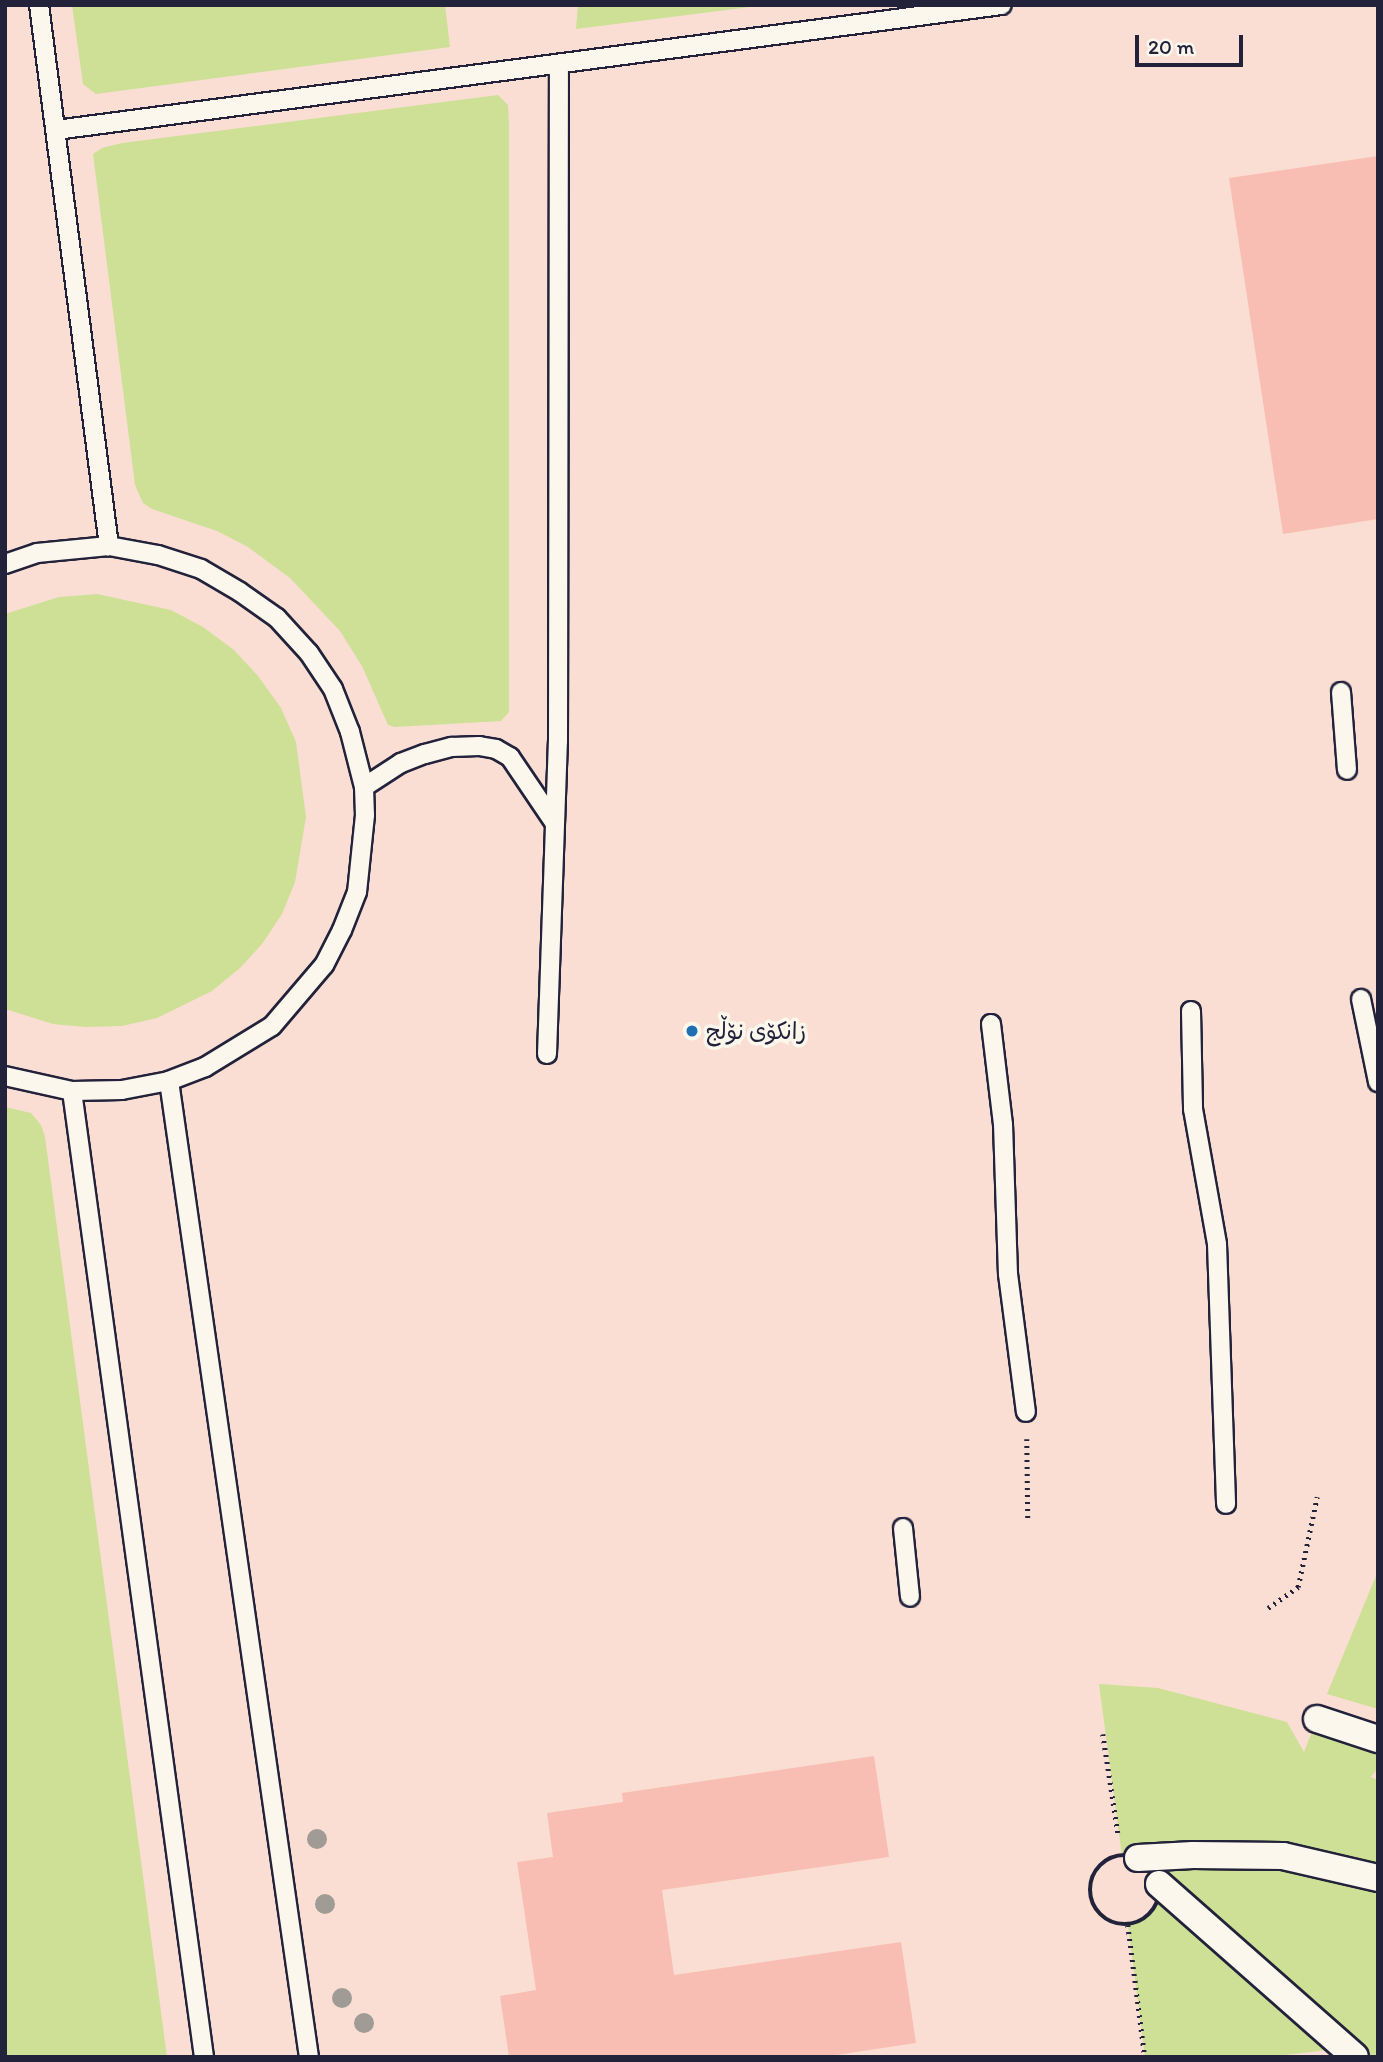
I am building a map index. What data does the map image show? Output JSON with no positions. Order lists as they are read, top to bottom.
{
  "places": ["زانکۆی نۆڵج"],
  "scale_bar": "20 m"
}
